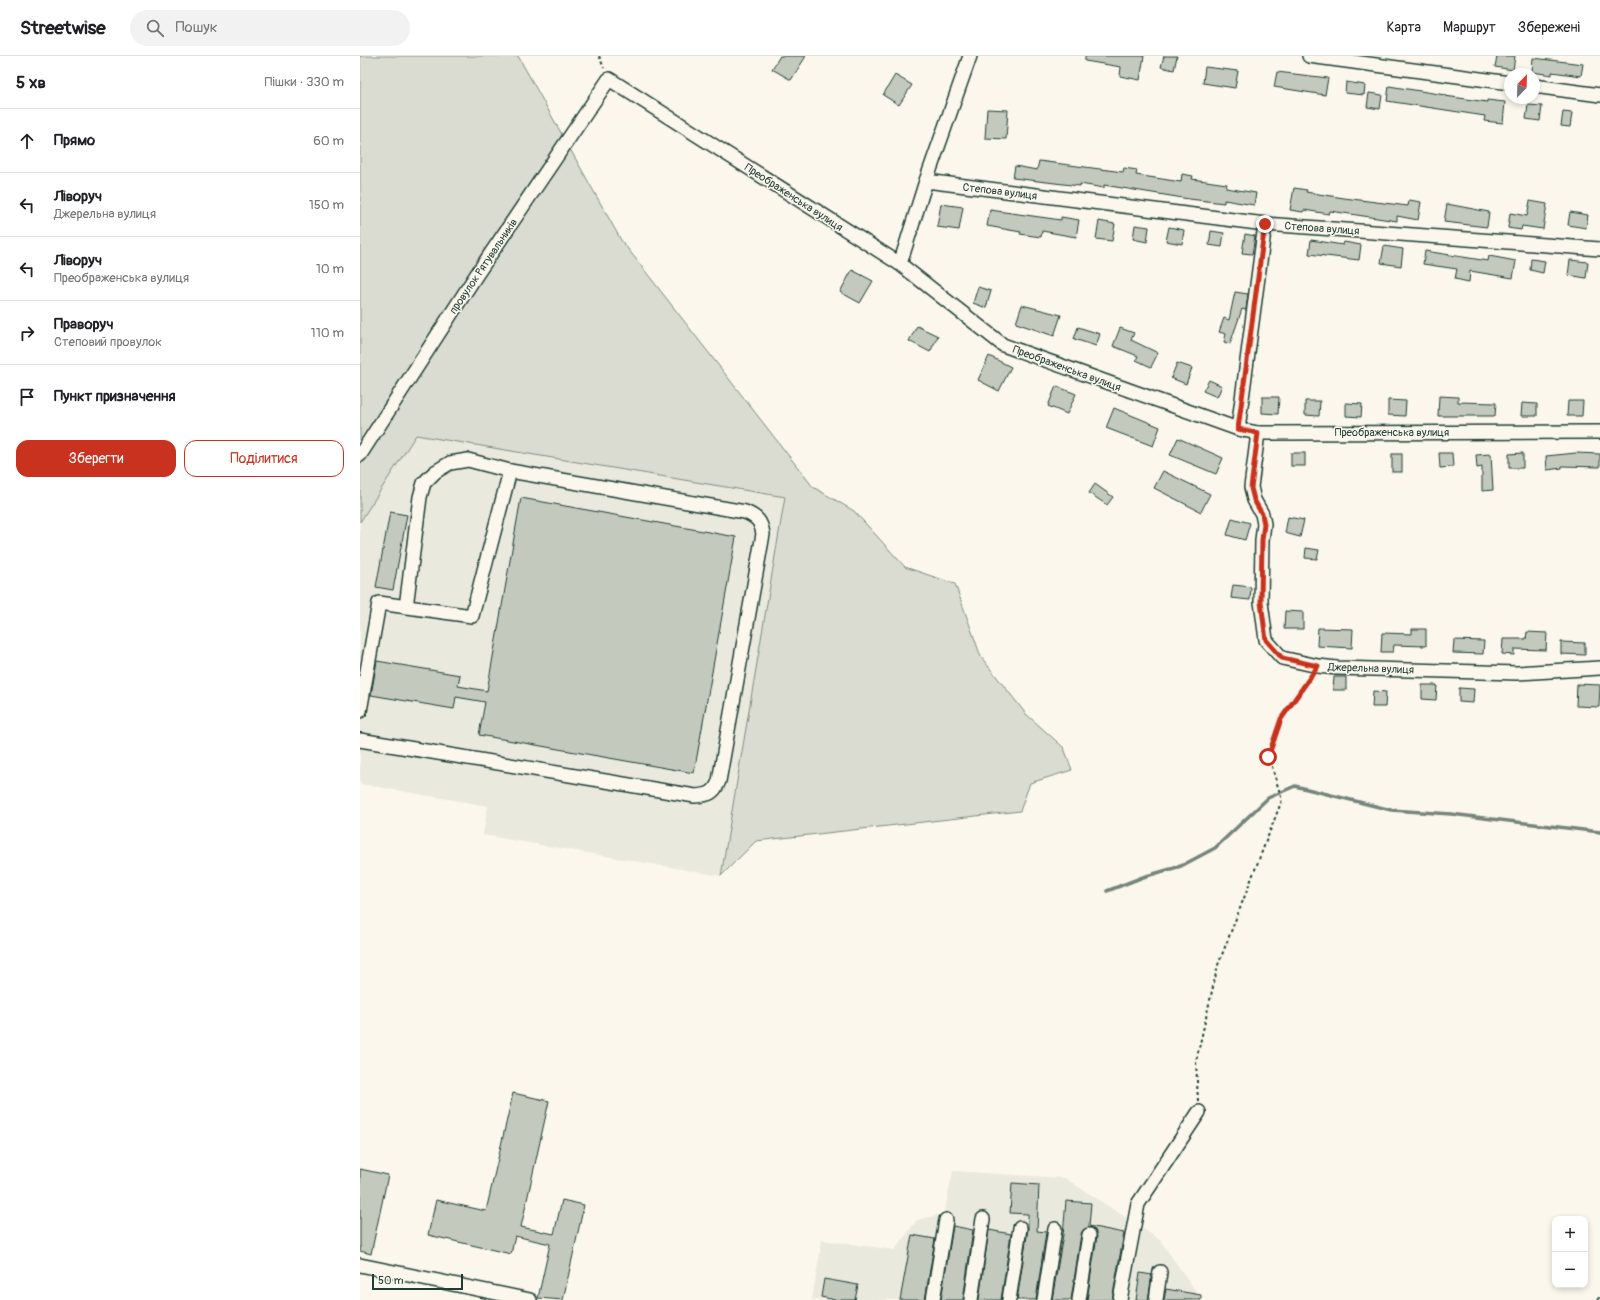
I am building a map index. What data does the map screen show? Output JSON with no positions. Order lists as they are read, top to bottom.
{
  "streets": {
    "street": [
      "Степова вулиця",
      "Преображенська вулиця",
      "провулок Рятувальників",
      "Джерельна вулиця"
    ]
  },
  "crossings": [
    ["Преображенська вулиця", "провулок Рятувальників"],
    ["Преображенська вулиця", "Джерельна вулиця"]
  ],
  "scale_bar": "50 m",
  "north": "top right",
  "page": {
    "header": "Streetwise",
    "search": "Пошук",
    "nav": ["Карта", "Маршрут", "Збережені"],
    "heading": ["5 хв", "Пішки · 330 m"],
    "list": [
      ["Прямо", "60 m"],
      ["Ліворуч", "Джерельна вулиця", "150 m"],
      ["Ліворуч", "Преображенська вулиця", "10 m"],
      ["Праворуч", "Степовий провулок", "110 m"],
      "Пункт призначення"
    ],
    "buttons": ["Зберегти", "Поділитися"],
    "map_buttons": ["+", "−"],
    "scale": "50 m"
  }
}
